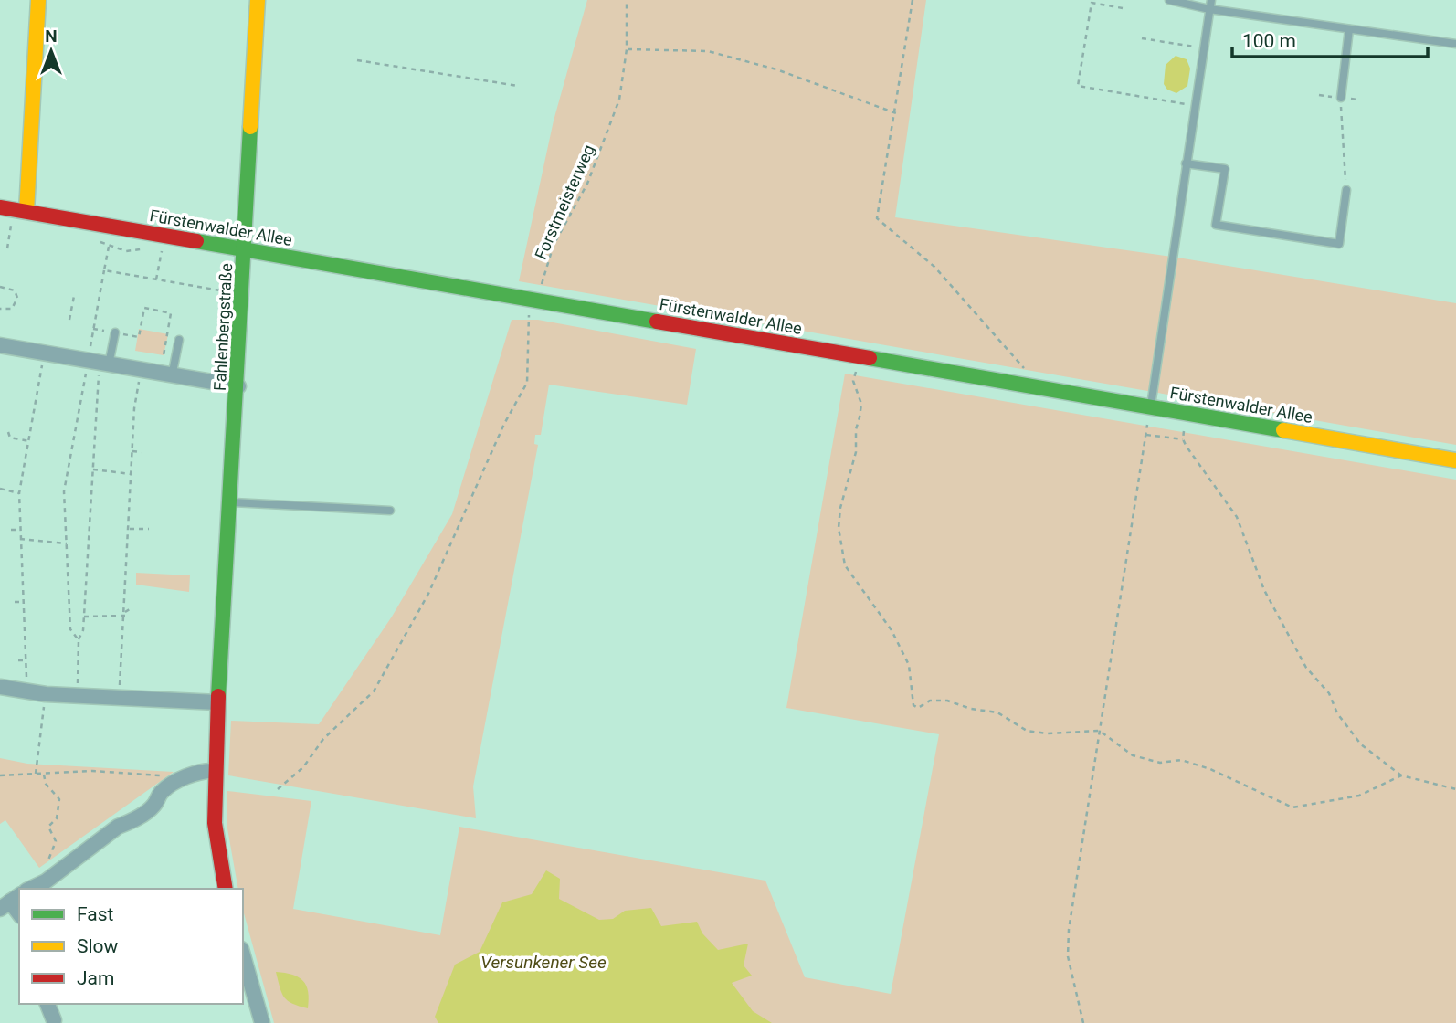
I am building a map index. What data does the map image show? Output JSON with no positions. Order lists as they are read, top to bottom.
{
  "streets": {
    "main road": ["Fürstenwalder Allee", "Fahlenbergstraße"],
    "path": ["Forstmeisterweg"]
  },
  "crossings": [
    ["Forstmeisterweg", "Fürstenwalder Allee"],
    ["Fürstenwalder Allee", "Fahlenbergstraße"]
  ],
  "water": ["Versunkener See"],
  "legend": ["Fast", "Slow", "Jam"],
  "scale_bar": "100 m",
  "north": "top"
}
